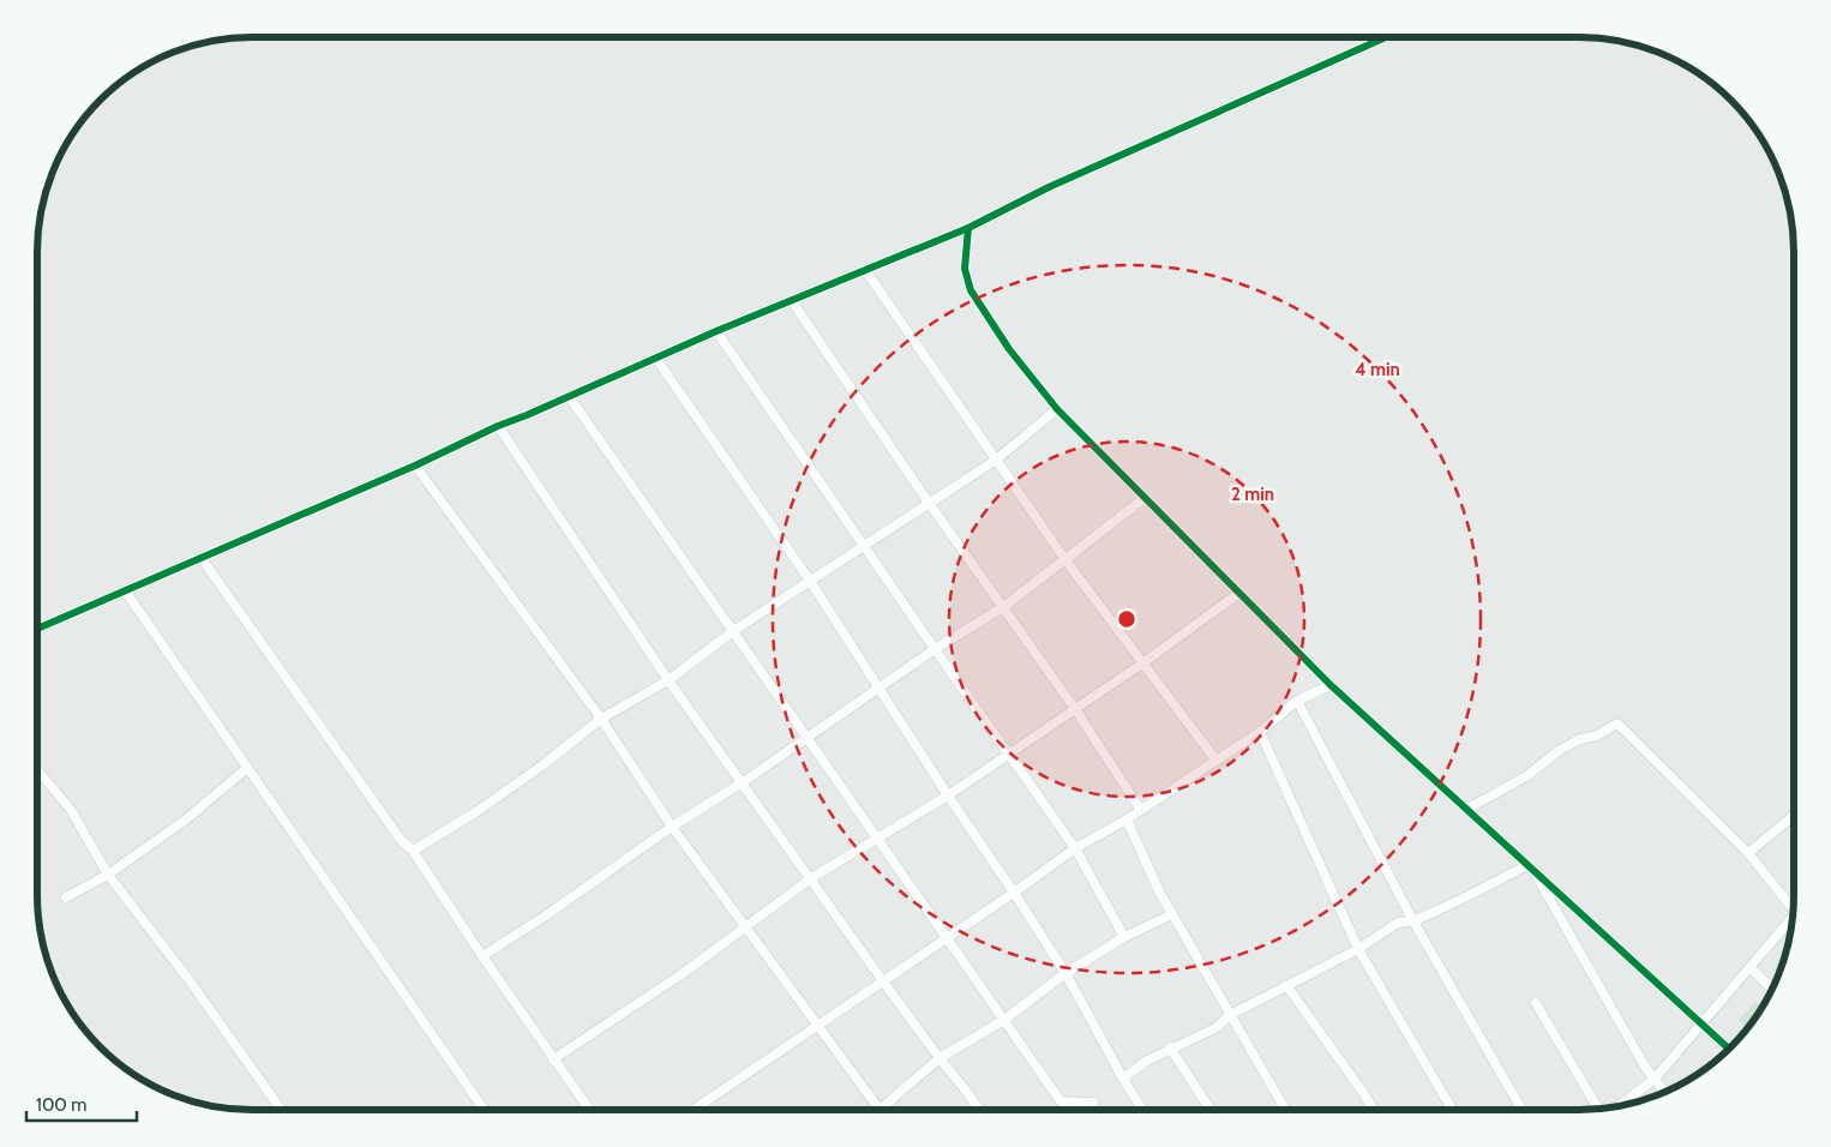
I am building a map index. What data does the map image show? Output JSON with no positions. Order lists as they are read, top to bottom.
{
  "scale_bar": "100 m",
  "rings": ["4 min", "2 min"]
}
